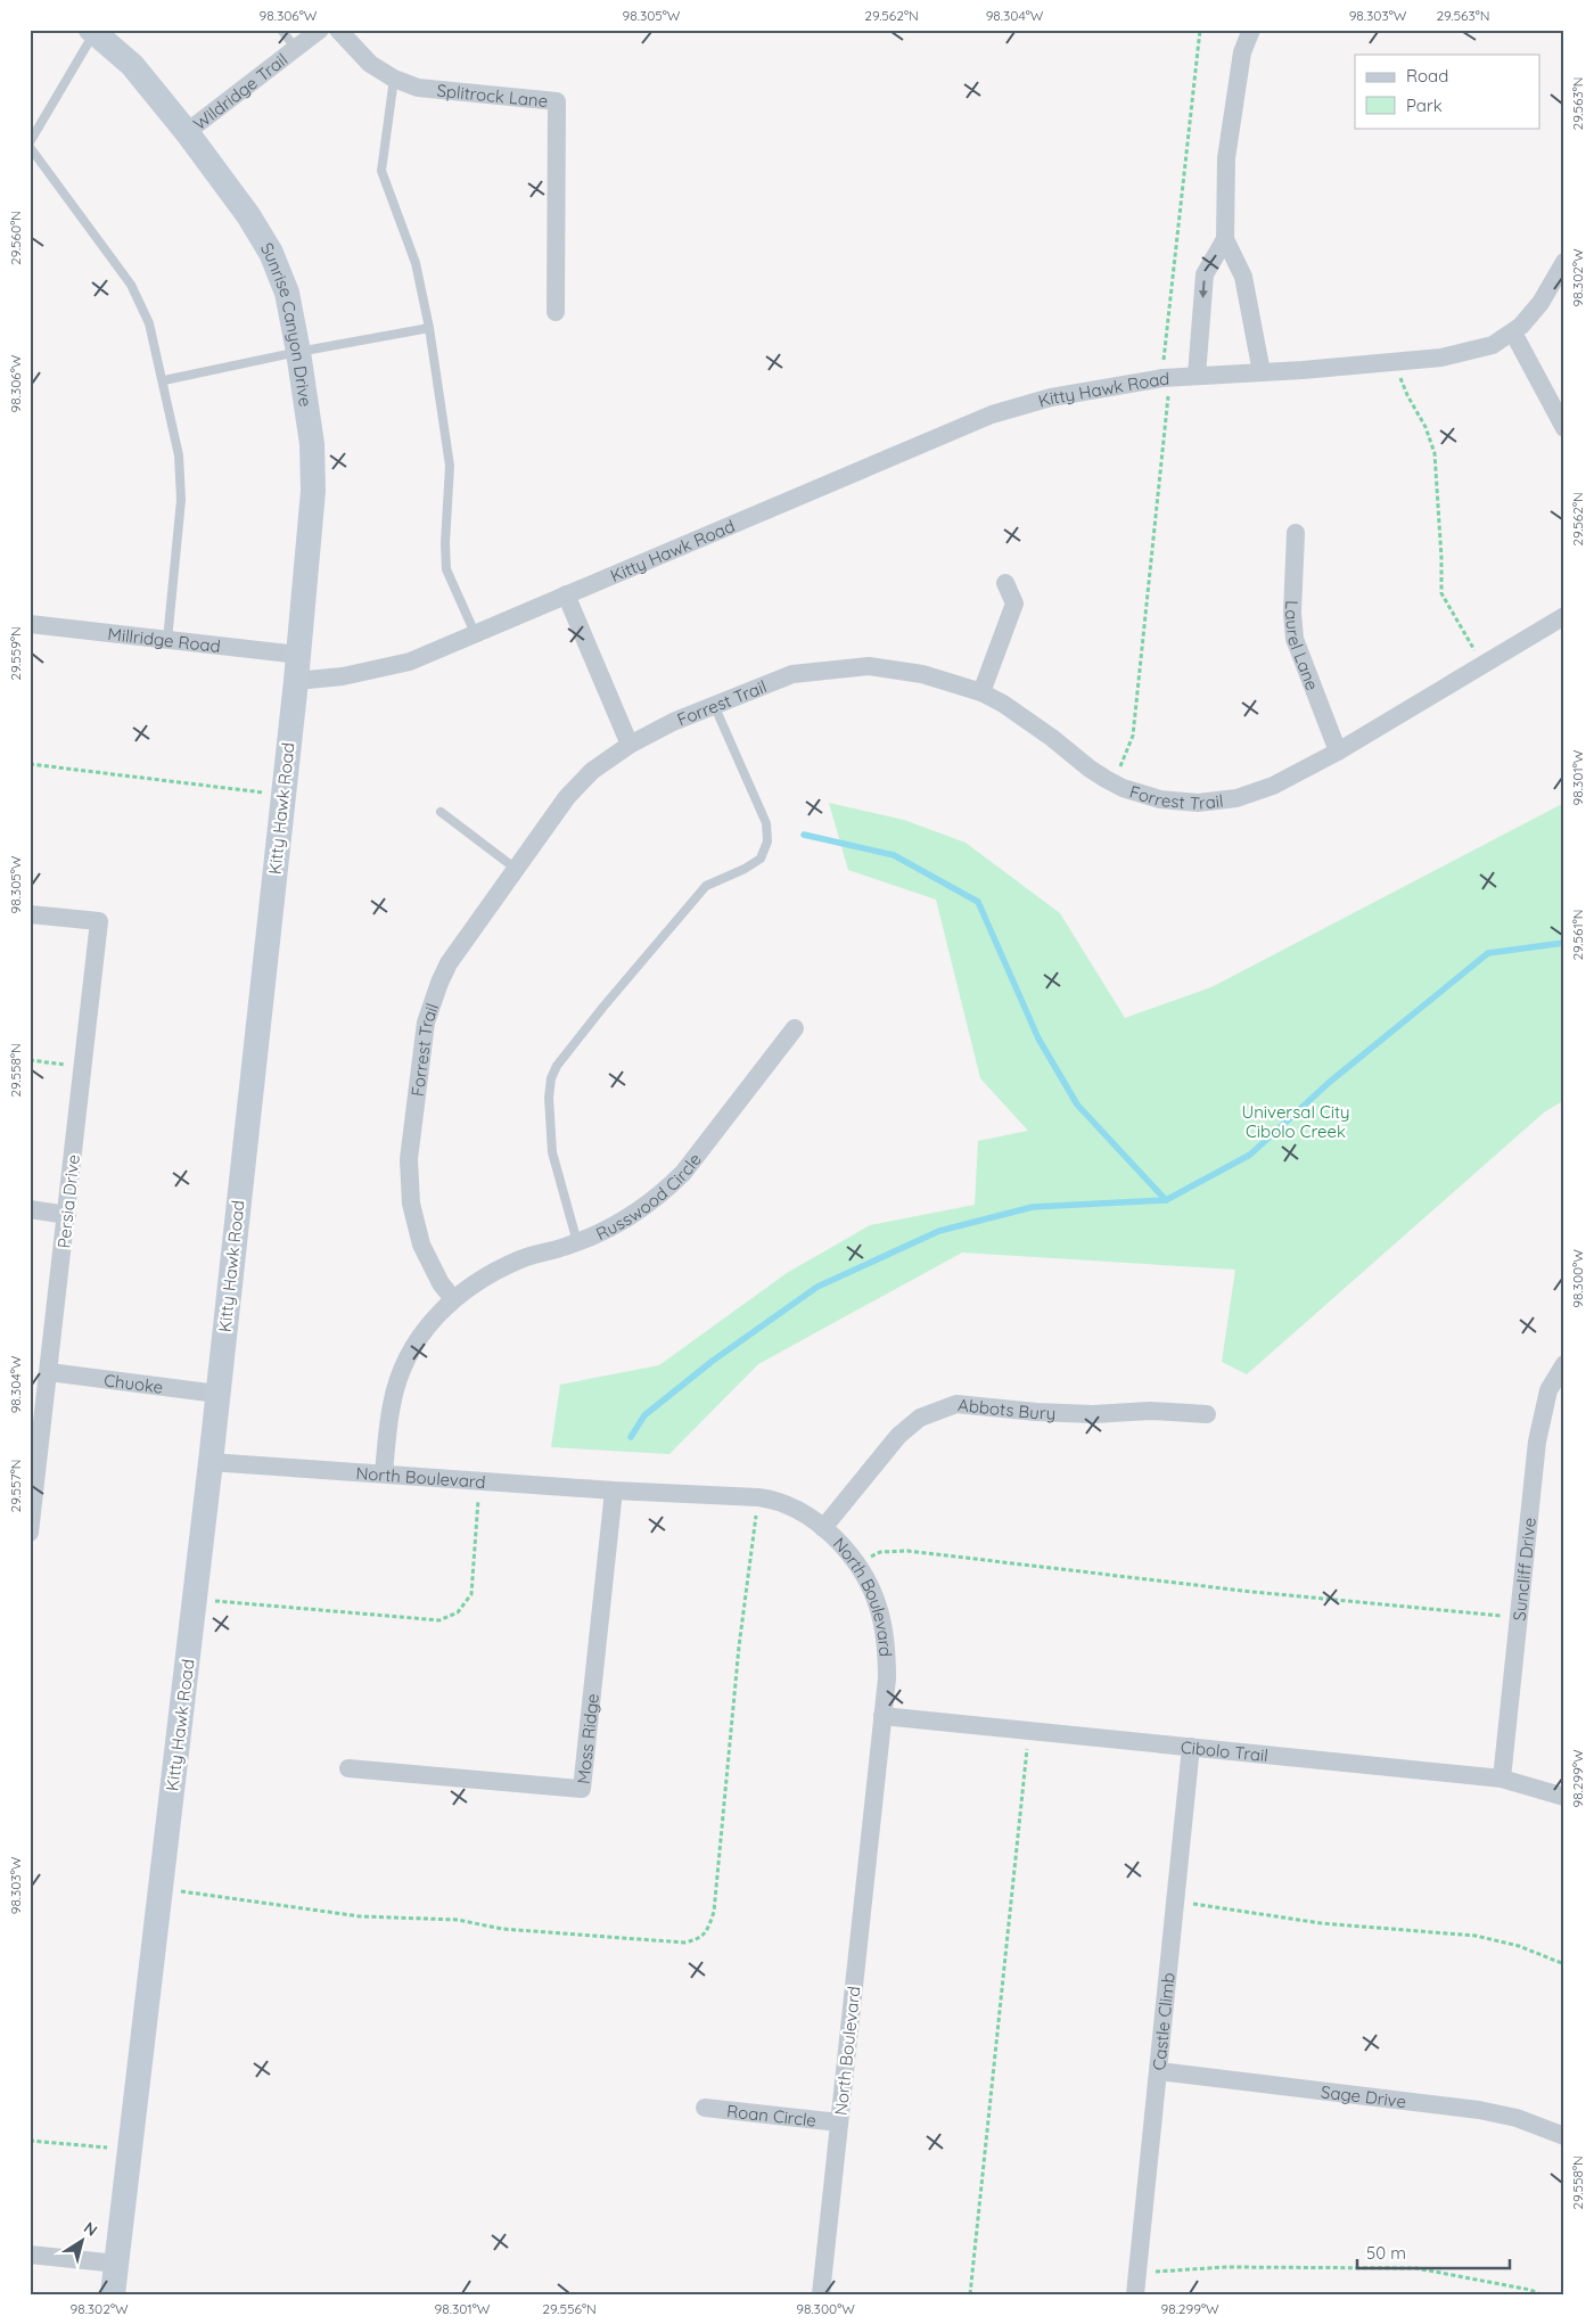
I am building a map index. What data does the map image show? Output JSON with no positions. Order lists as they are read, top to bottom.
{
  "streets": {
    "street": [
      "Wildridge Trail",
      "Splitrock Lane",
      "Sunrise Canyon Drive",
      "Kitty Hawk Road",
      "Millridge Road",
      "Laurel Lane",
      "Forrest Trail",
      "Russwood Circle",
      "Persia Drive",
      "Chuoke",
      "Abbots Bury",
      "North Boulevard",
      "Suncliff Drive",
      "Moss Ridge",
      "Cibolo Trail",
      "Castle Climb",
      "Sage Drive",
      "Roan Circle"
    ]
  },
  "crossings": [
    ["Wildridge Trail", "Sunrise Canyon Drive"],
    ["Sunrise Canyon Drive", "Kitty Hawk Road"],
    ["Sunrise Canyon Drive", "Millridge Road"],
    ["Kitty Hawk Road", "Chuoke"],
    ["Kitty Hawk Road", "North Boulevard"],
    ["Laurel Lane", "Forrest Trail"],
    ["Forrest Trail", "Russwood Circle"],
    ["Persia Drive", "Chuoke"],
    ["Abbots Bury", "North Boulevard"],
    ["North Boulevard", "Moss Ridge"],
    ["North Boulevard", "Cibolo Trail"],
    ["North Boulevard", "Roan Circle"],
    ["Suncliff Drive", "Cibolo Trail"],
    ["Cibolo Trail", "Castle Climb"],
    ["Castle Climb", "Sage Drive"]
  ],
  "parks": ["Universal City Cibolo Creek"],
  "legend": ["Road", "Park"],
  "scale_bar": "50 m",
  "north": "top right",
  "coordinates": [
    "98.306°W",
    "98.305°W",
    "29.562°N",
    "98.304°W",
    "98.303°W",
    "29.563°N",
    "29.560°N",
    "98.302°W",
    "29.559°N",
    "98.301°W",
    "29.561°N",
    "29.558°N",
    "98.300°W",
    "29.557°N",
    "98.299°W",
    "29.556°N"
  ]
}
